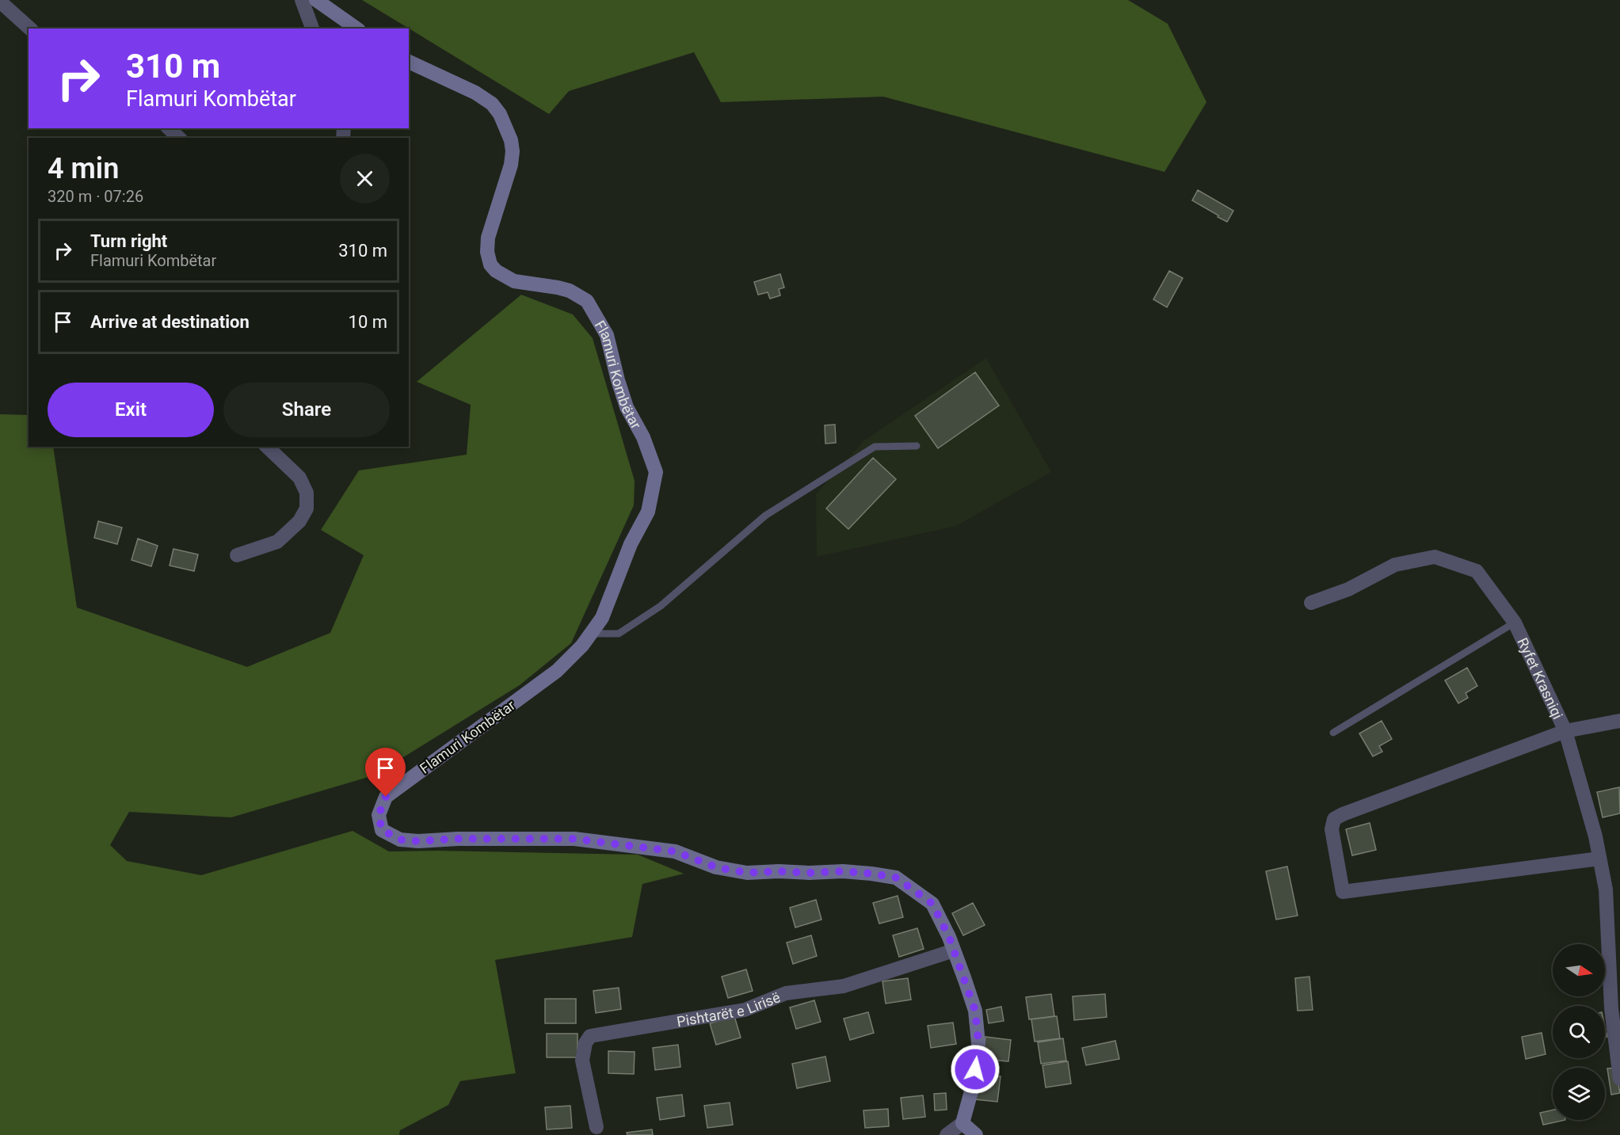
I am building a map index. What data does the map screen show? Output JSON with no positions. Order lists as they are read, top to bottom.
{
  "streets": {
    "street": ["Flamuri Kombëtar", "Ryfet Krasniqi", "Pishtarët e Lirisë"]
  },
  "crossings": [
    ["Flamuri Kombëtar", "Pishtarët e Lirisë"]
  ],
  "north": "right",
  "page": {
    "turn": ["310 m", "Flamuri Kombëtar"],
    "heading": ["4 min", "320 m · 07:26"],
    "list": [
      {
        "name": "Turn right",
        "note": "Flamuri Kombëtar",
        "value": "310 m"
      },
      {
        "name": "Arrive at destination",
        "value": "10 m"
      }
    ],
    "buttons": ["Exit", "Share"]
  }
}
